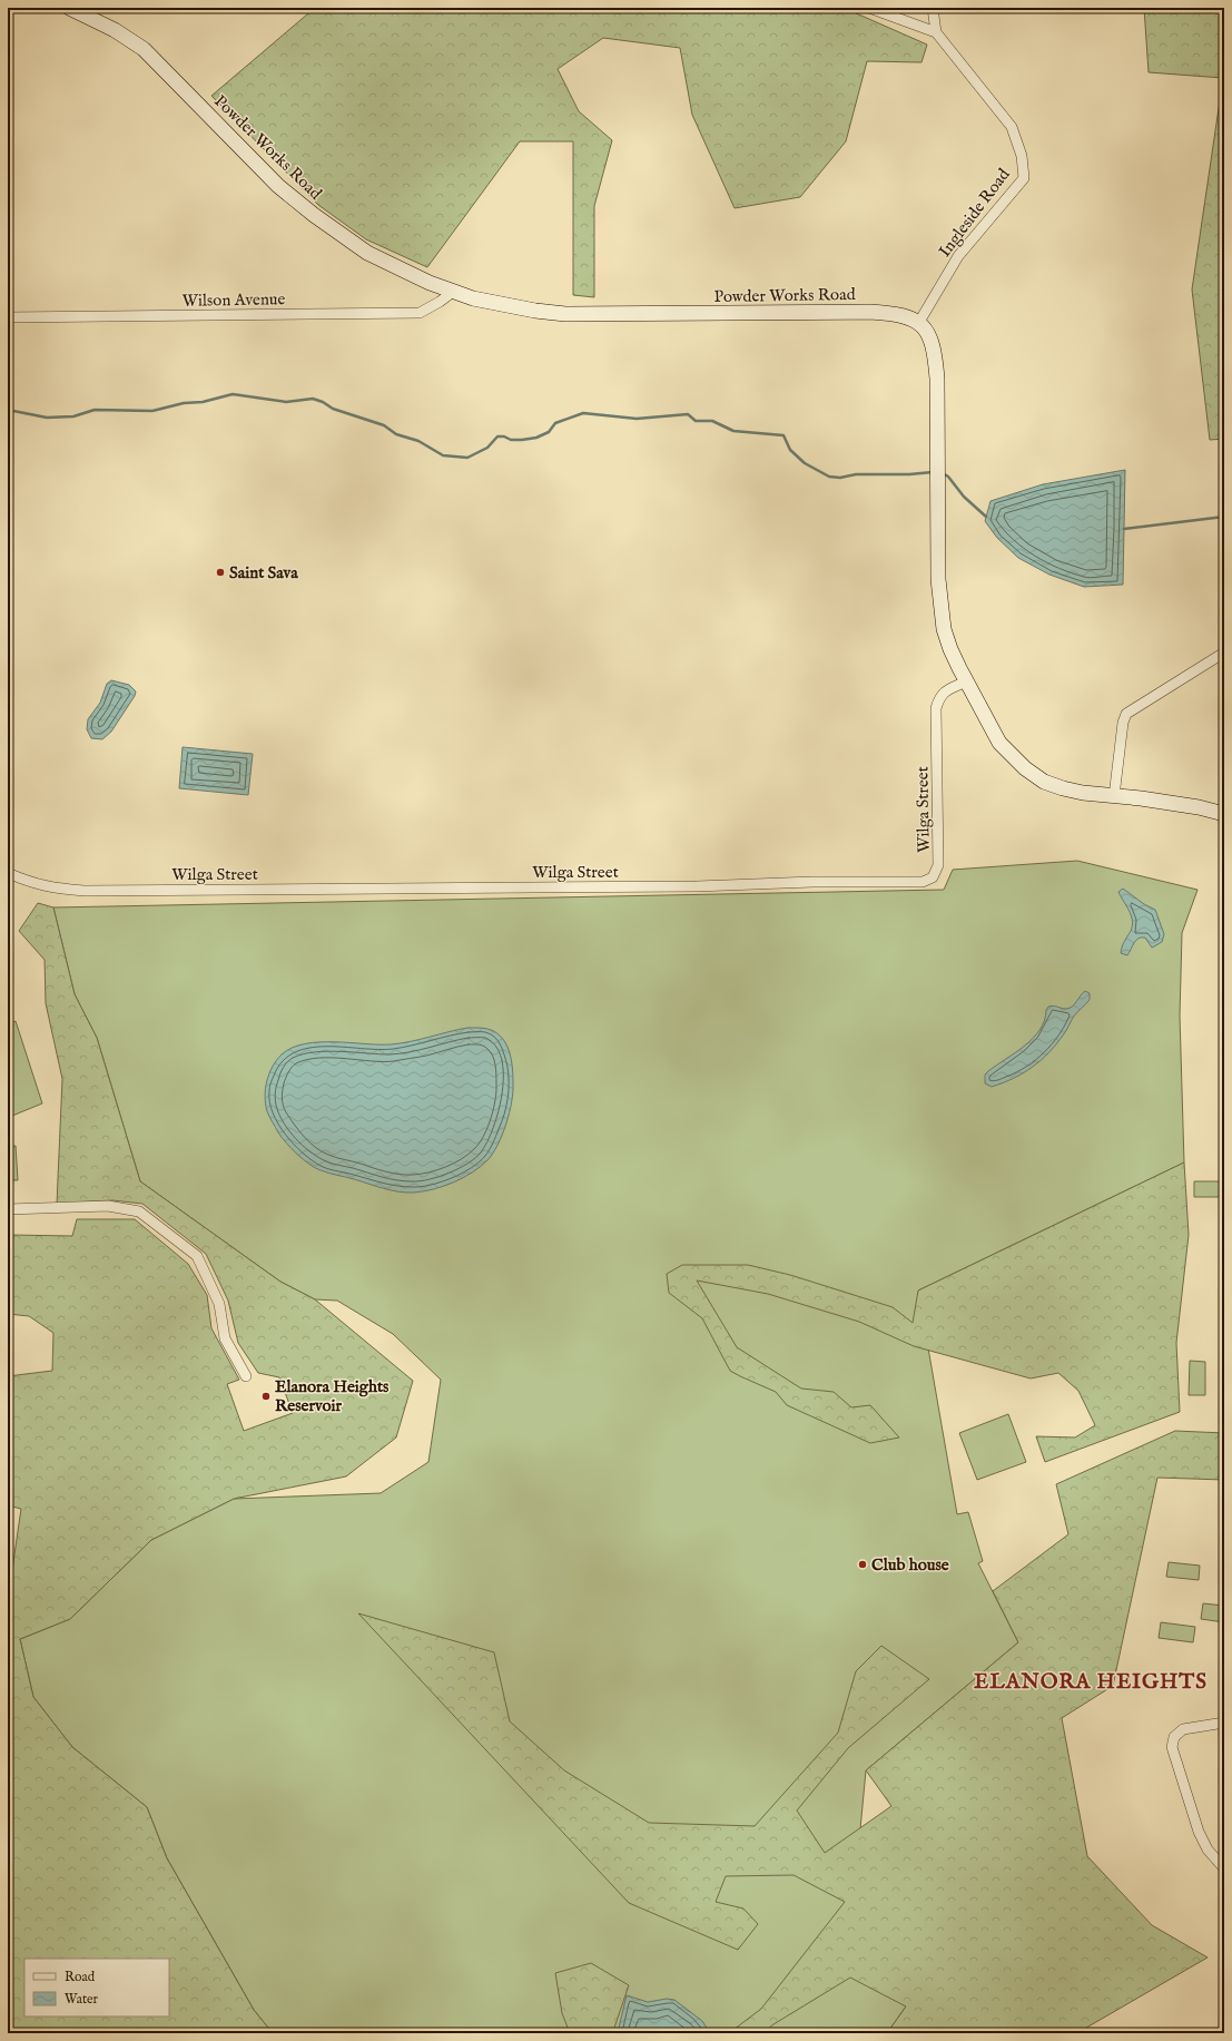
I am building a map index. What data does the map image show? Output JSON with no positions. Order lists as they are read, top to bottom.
{
  "streets": {
    "main road": ["Powder Works Road"],
    "street": ["Ingleside Road", "Wilson Avenue", "Wilga Street"]
  },
  "crossings": [
    ["Powder Works Road", "Ingleside Road"],
    ["Powder Works Road", "Wilson Avenue"]
  ],
  "districts": ["ELANORA HEIGHTS"],
  "places": ["Saint Sava", "Elanora Heights Reservoir", "Club house"],
  "legend": ["Road", "Water"]
}
